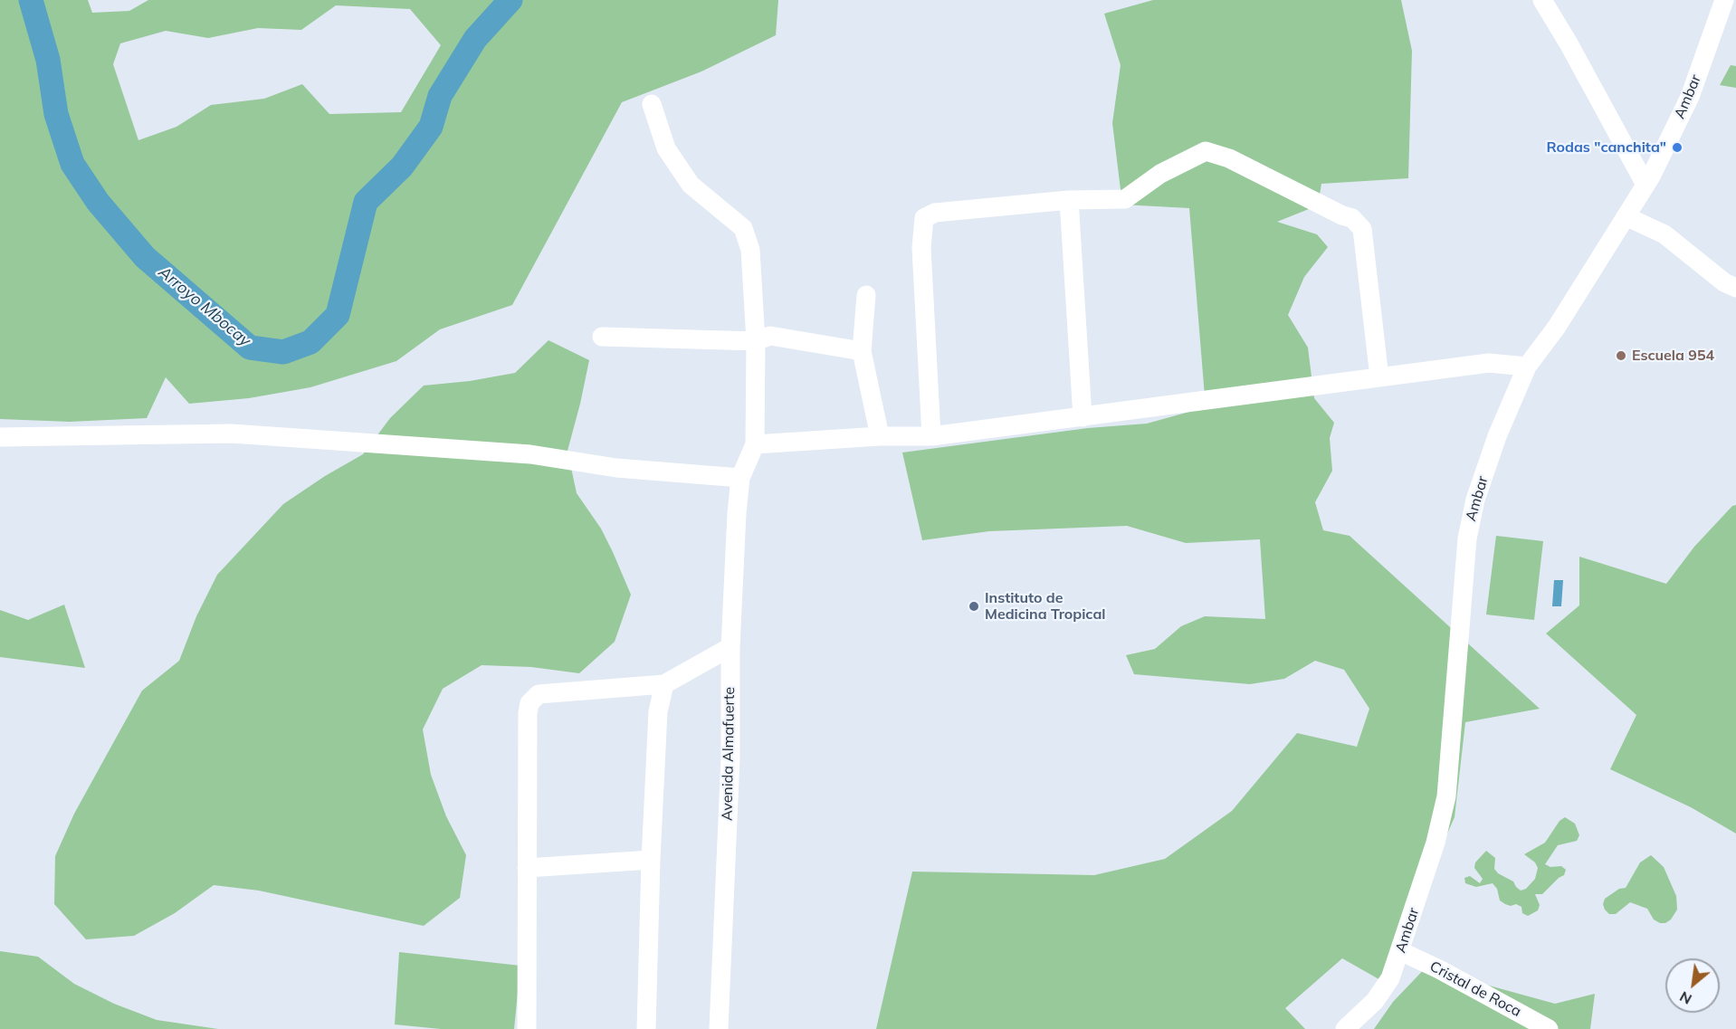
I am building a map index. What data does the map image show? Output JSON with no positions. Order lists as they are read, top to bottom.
{
  "streets": {
    "street": ["Ambar", "Avenida Almafuerte", "Cristal de Roca"]
  },
  "crossings": [
    ["Ambar", "Cristal de Roca"]
  ],
  "water": ["Arroyo Mbocay"],
  "places": ["Rodas \"canchita\"", "Escuela 954", "Instituto de Medicina Tropical"],
  "north": "bottom left"
}
